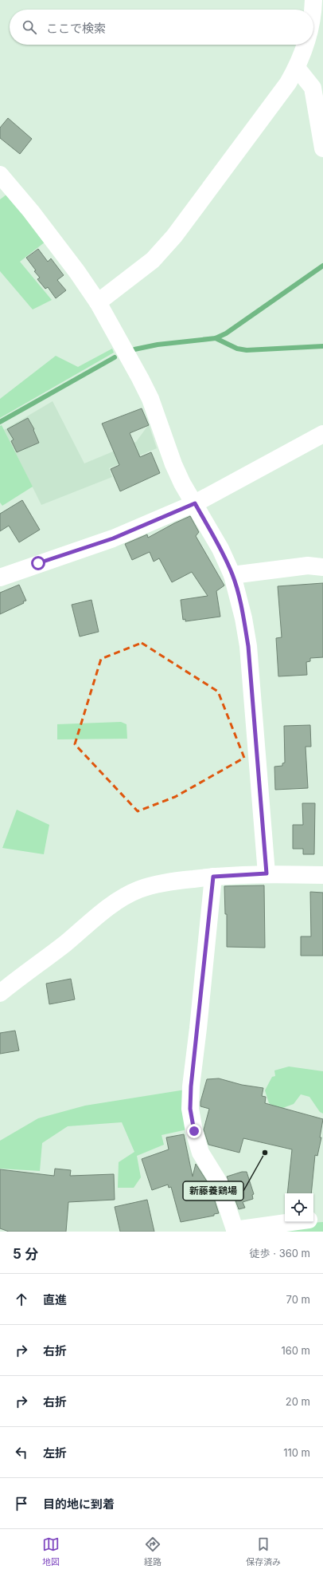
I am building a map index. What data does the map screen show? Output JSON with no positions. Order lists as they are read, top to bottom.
{
  "places": ["新藤養鶏場"],
  "page": {
    "search": "ここで検索",
    "heading": ["5 分", "徒歩 · 360 m"],
    "list": [
      ["直進", "70 m"],
      ["右折", "160 m"],
      ["右折", "20 m"],
      ["左折", "110 m"],
      "目的地に到着"
    ],
    "nav": ["地図", "経路", "保存済み"]
  }
}
